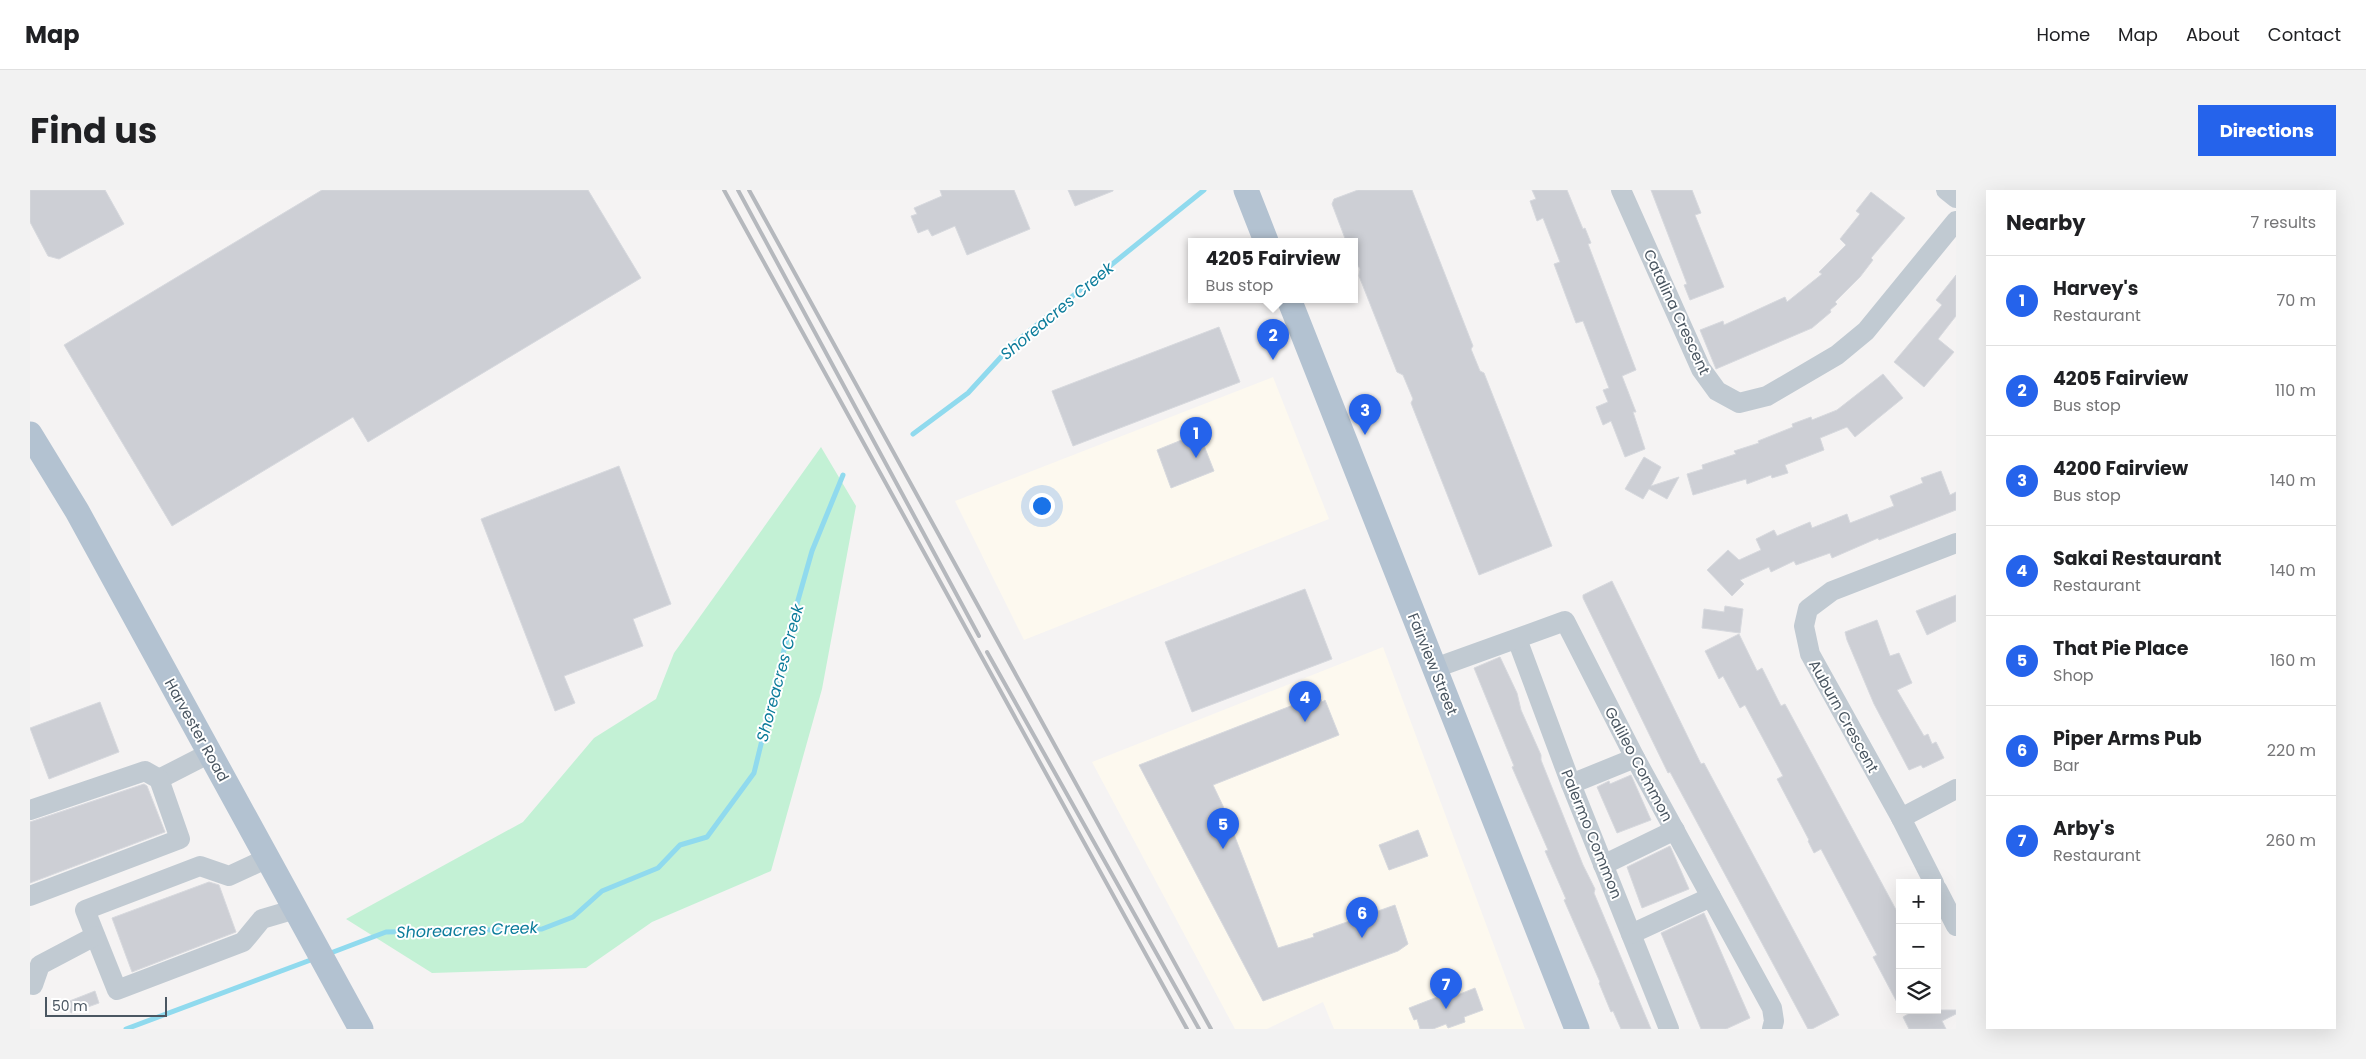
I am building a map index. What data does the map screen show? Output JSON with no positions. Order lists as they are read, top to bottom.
{
  "streets": {
    "main road": ["Fairview Street", "Harvester Road"],
    "street": [
      "Catalina Crescent",
      "Auburn Crescent",
      "Galileo Common",
      "Palermo Common"
    ]
  },
  "crossings": [
    ["Fairview Street", "Galileo Common"],
    ["Galileo Common", "Palermo Common"]
  ],
  "water": ["Shoreacres Creek"],
  "scale_bar": "50 m",
  "page": {
    "header": "Map",
    "nav": [
      "Home",
      "Map",
      "About",
      "Contact"
    ],
    "title": "Find us",
    "buttons": "Directions",
    "heading": ["Nearby", "7 results"],
    "popup": ["4205 Fairview", "Bus stop"],
    "list": [
      {
        "mark": "1",
        "name": "Harvey's",
        "note": "Restaurant",
        "value": "70 m"
      },
      {
        "mark": "2",
        "name": "4205 Fairview",
        "note": "Bus stop",
        "value": "110 m"
      },
      {
        "mark": "3",
        "name": "4200 Fairview",
        "note": "Bus stop",
        "value": "140 m"
      },
      {
        "mark": "4",
        "name": "Sakai Restaurant",
        "note": "Restaurant",
        "value": "140 m"
      },
      {
        "mark": "5",
        "name": "That Pie Place",
        "note": "Shop",
        "value": "160 m"
      },
      {
        "mark": "6",
        "name": "Piper Arms Pub",
        "note": "Bar",
        "value": "220 m"
      },
      {
        "mark": "7",
        "name": "Arby's",
        "note": "Restaurant",
        "value": "260 m"
      }
    ],
    "pins": [
      "2",
      "3",
      "1",
      "4",
      "5",
      "6",
      "7"
    ],
    "map_buttons": ["+", "−"],
    "scale": "50 m"
  }
}
